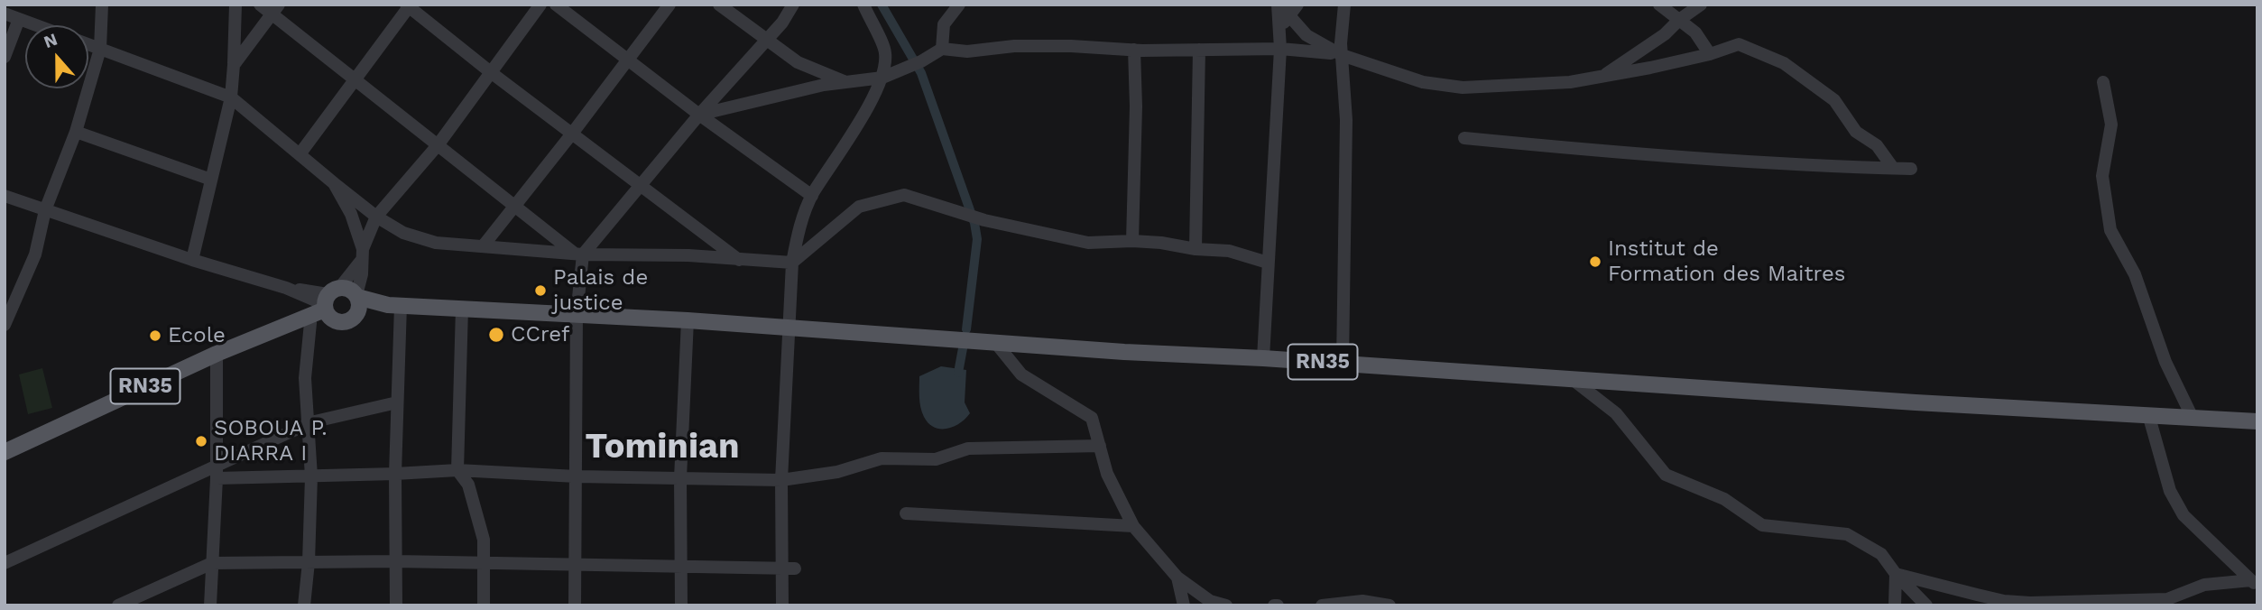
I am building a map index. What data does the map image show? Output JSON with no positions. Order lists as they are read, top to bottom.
{
  "streets": {
    "main road": ["RN35"]
  },
  "districts": ["Tominian"],
  "places": [
    "Institut de Formation des Maitres",
    "Palais de justice",
    "CCref",
    "Ecole",
    "SOBOUA P. DIARRA I"
  ],
  "north": "top"
}
